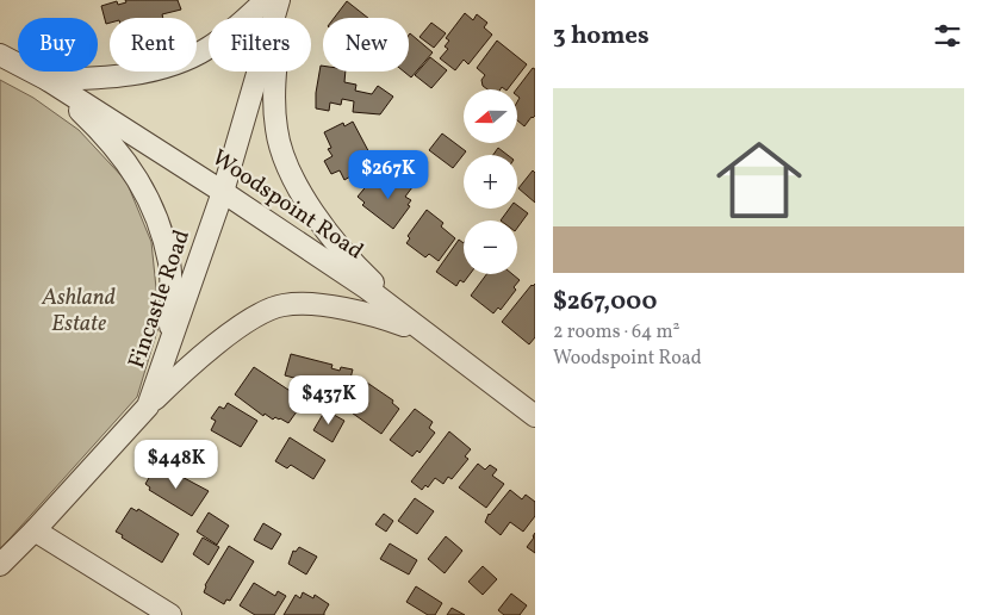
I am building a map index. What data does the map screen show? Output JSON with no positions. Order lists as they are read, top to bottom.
{
  "streets": {
    "street": ["Woodspoint Road", "Fincastle Road"]
  },
  "crossings": [
    ["Woodspoint Road", "Fincastle Road"]
  ],
  "parks": ["Ashland Estate"],
  "north": "left",
  "page": {
    "heading": "3 homes",
    "chip": [
      "Buy",
      "Rent",
      "Filters",
      "New"
    ],
    "list": [
      {
        "name": "$267,000",
        "note": "2 rooms · 64 m² · Woodspoint Road"
      }
    ],
    "map_buttons": ["+", "−"],
    "price": ["$267K", "$437K", "$448K"]
  }
}
